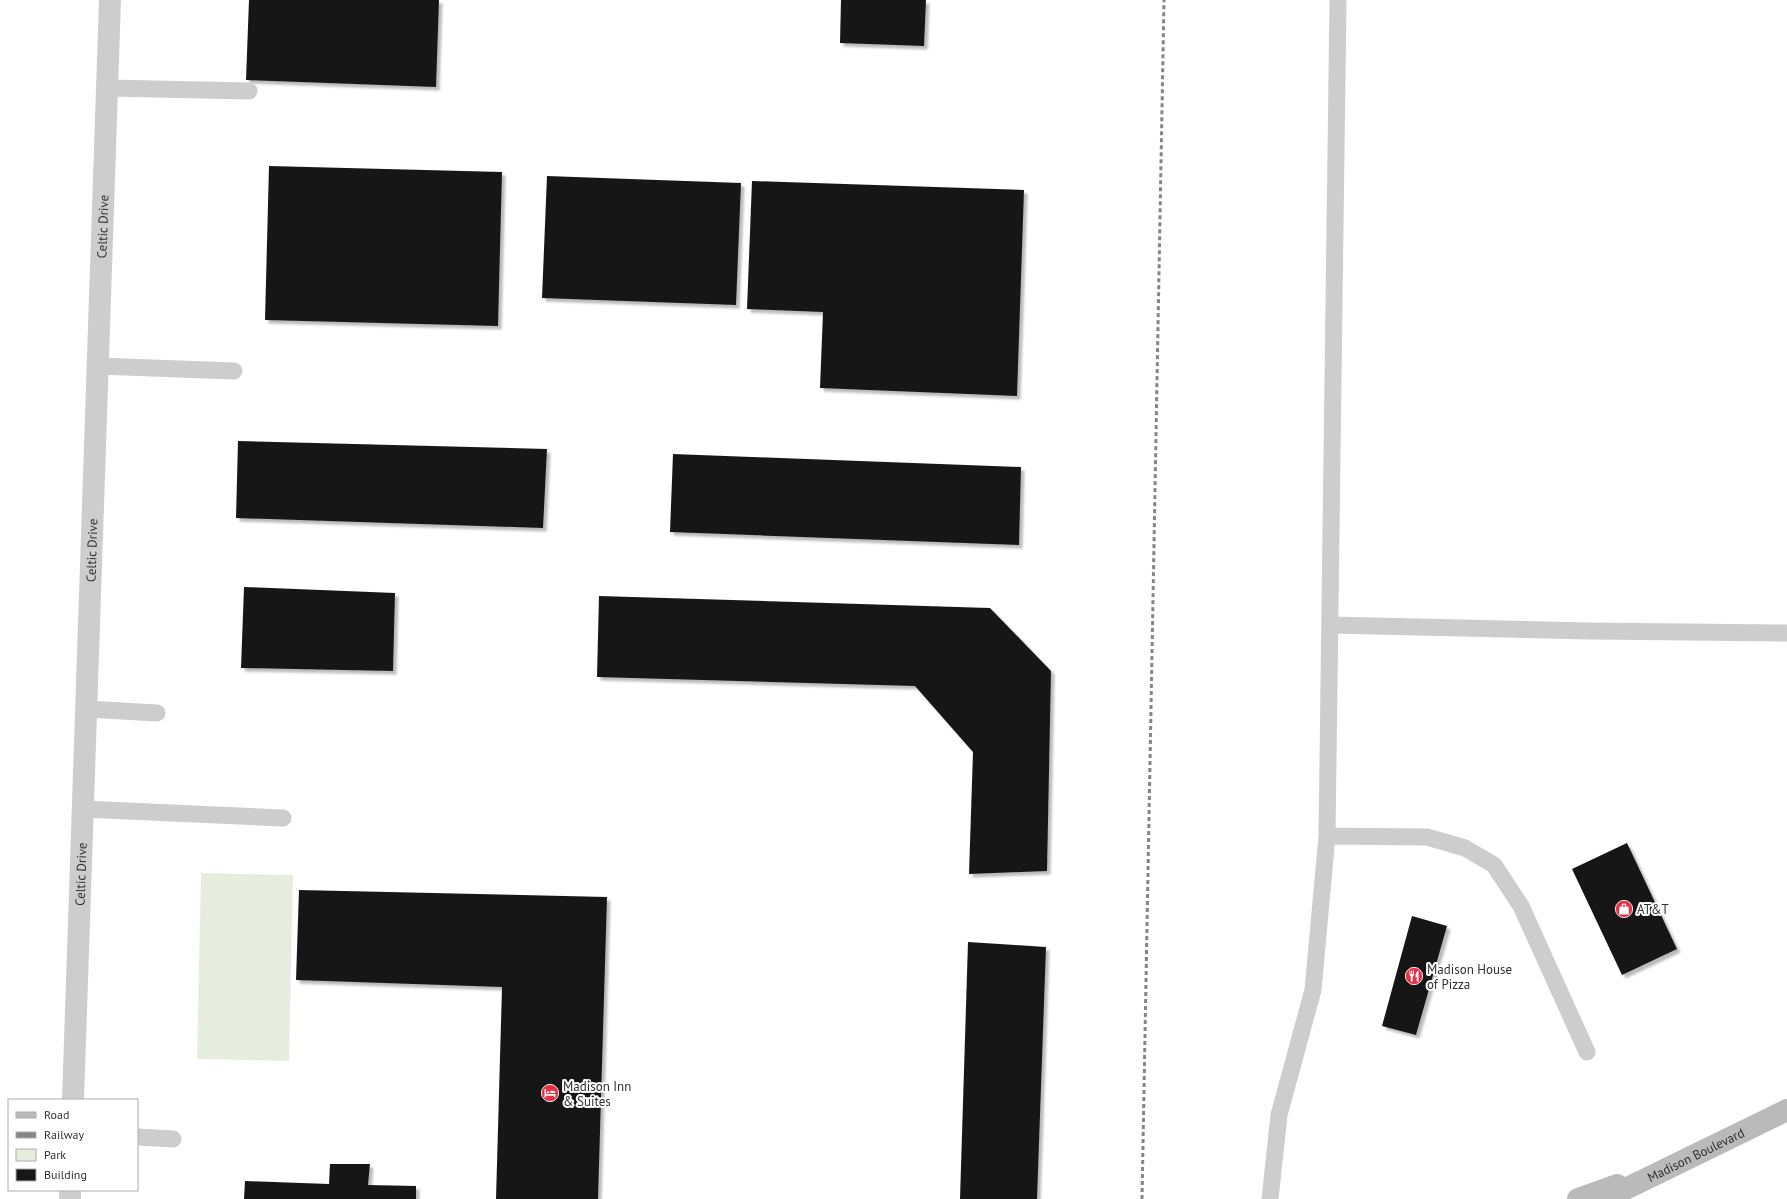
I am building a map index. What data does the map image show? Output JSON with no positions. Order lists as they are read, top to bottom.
{
  "streets": {
    "main road": ["Madison Boulevard"],
    "street": ["Celtic Drive"]
  },
  "places": {
    "shop": ["AT&T"],
    "restaurant": ["Madison House of Pizza"],
    "hotel": ["Madison Inn & Suites"]
  },
  "legend": [
    "Road",
    "Railway",
    "Park",
    "Building"
  ]
}
